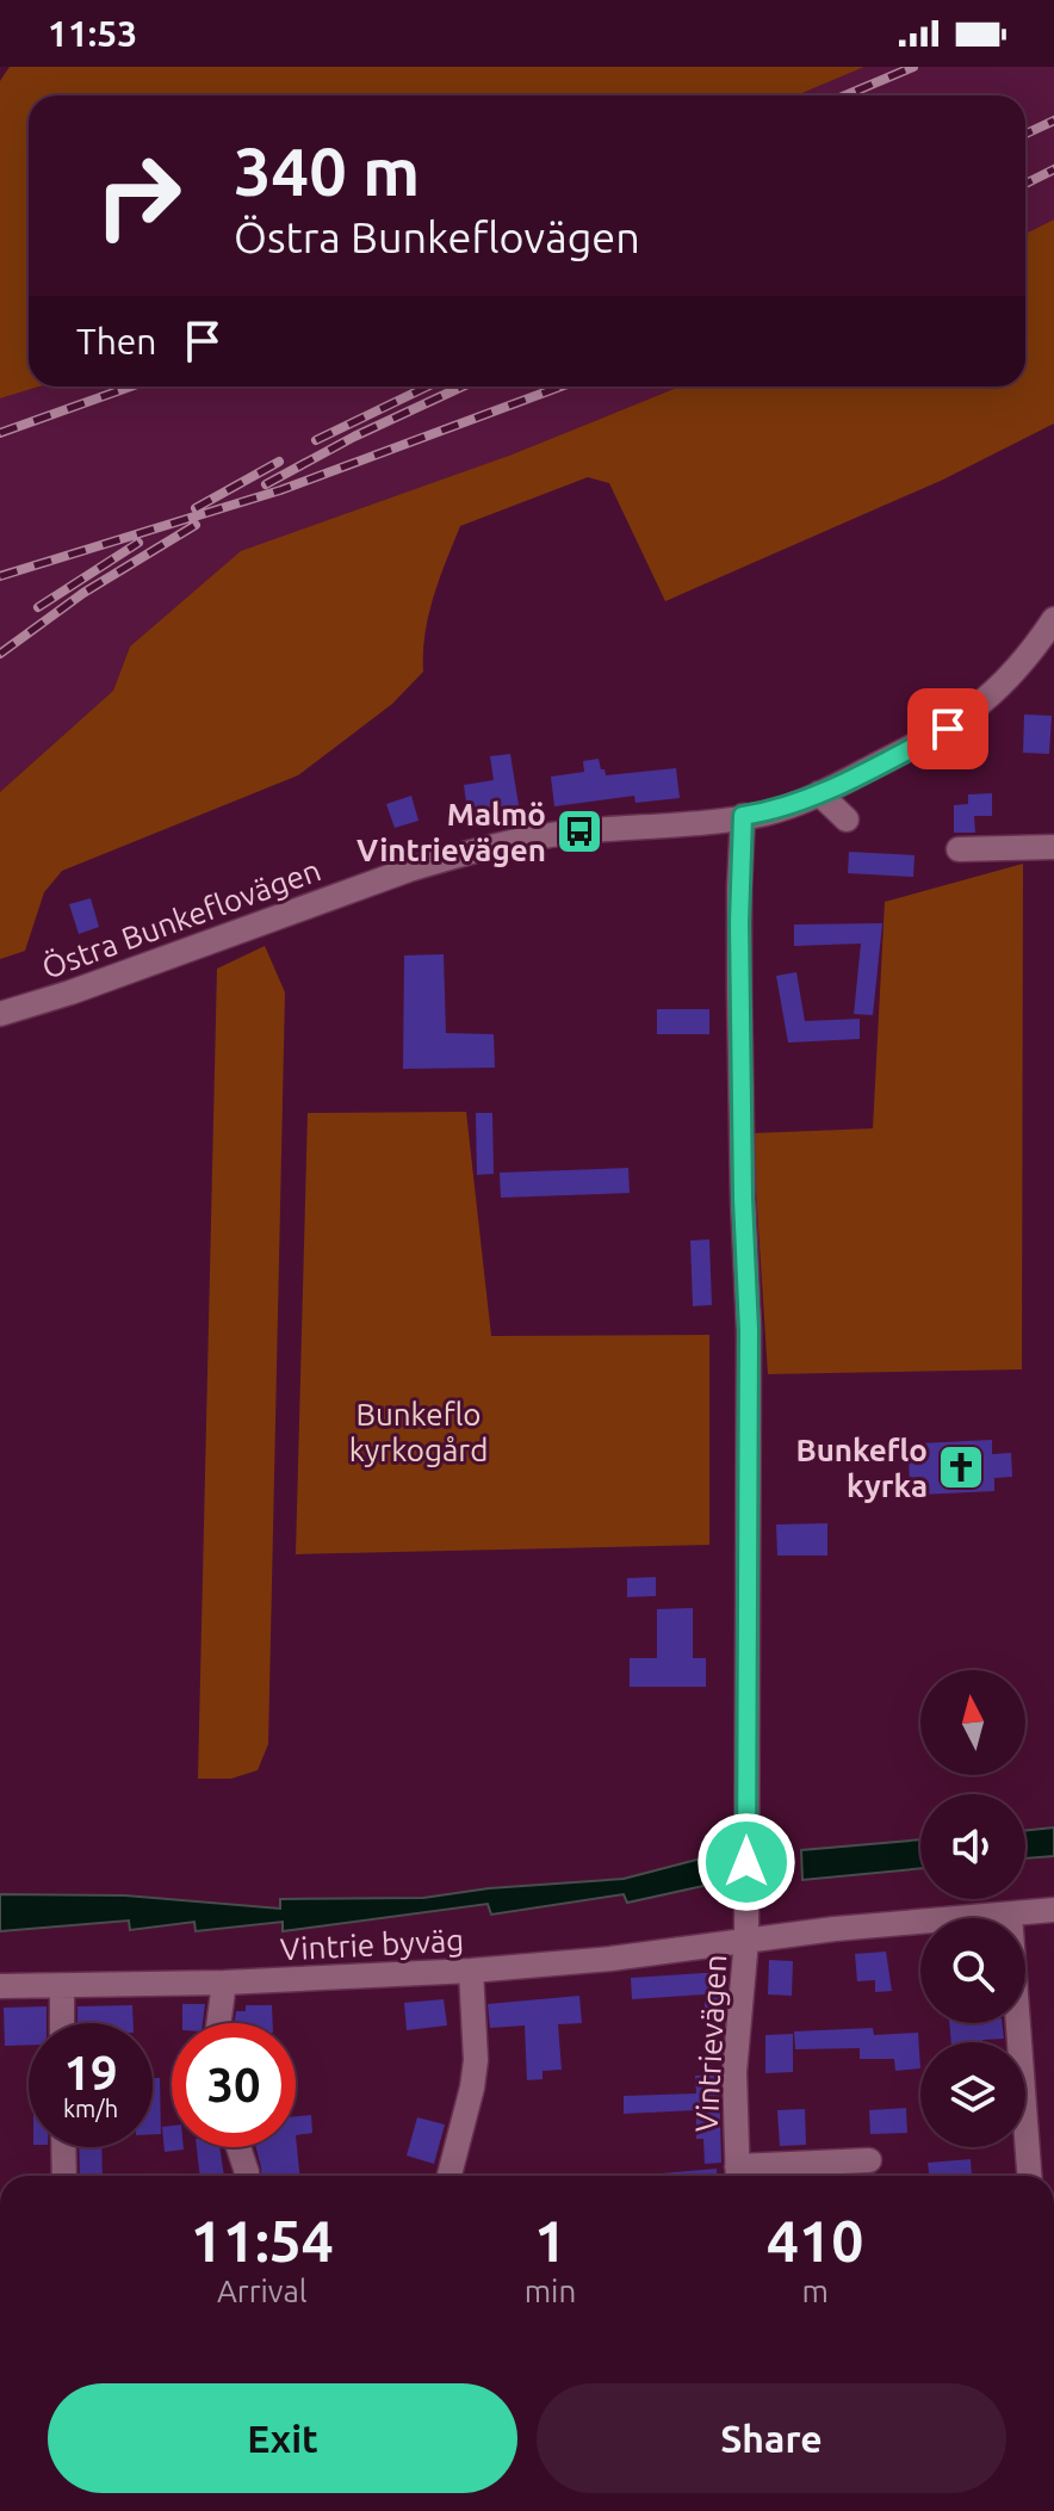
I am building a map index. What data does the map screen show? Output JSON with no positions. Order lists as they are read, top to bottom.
{
  "streets": {
    "street": ["Östra Bunkeflovägen", "Vintrie byväg", "Vintrievägen"]
  },
  "crossings": [
    ["Östra Bunkeflovägen", "Vintrievägen"],
    ["Vintrie byväg", "Vintrievägen"]
  ],
  "parks": ["Bunkeflo kyrkogård"],
  "places": {
    "bus stop": ["Malmö Vintrievägen"],
    "church": ["Bunkeflo kyrka"]
  },
  "north": "top",
  "page": {
    "status": "11:53",
    "turn": ["340 m", "Östra Bunkeflovägen"],
    "then": "Then",
    "speed": "19 km/h",
    "limit": "30",
    "eta": [
      "11:54",
      "Arrival",
      "1",
      "min",
      "410",
      "m"
    ],
    "buttons": ["Exit", "Share"]
  }
}
